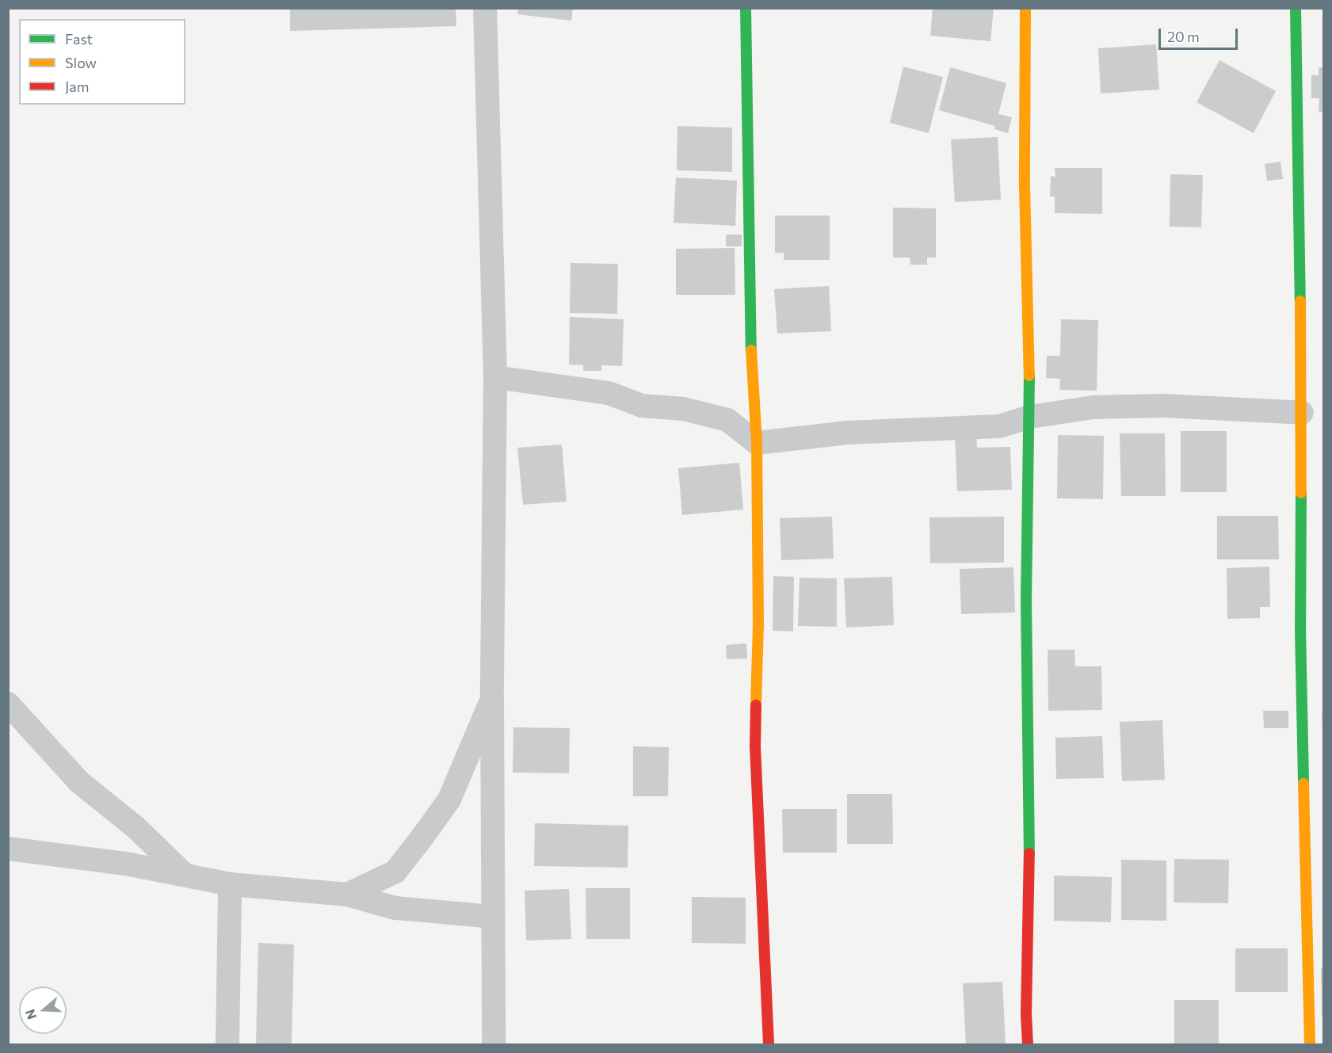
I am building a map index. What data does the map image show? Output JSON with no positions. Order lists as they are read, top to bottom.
{
  "legend": ["Fast", "Slow", "Jam"],
  "scale_bar": "20 m",
  "north": "left"
}
